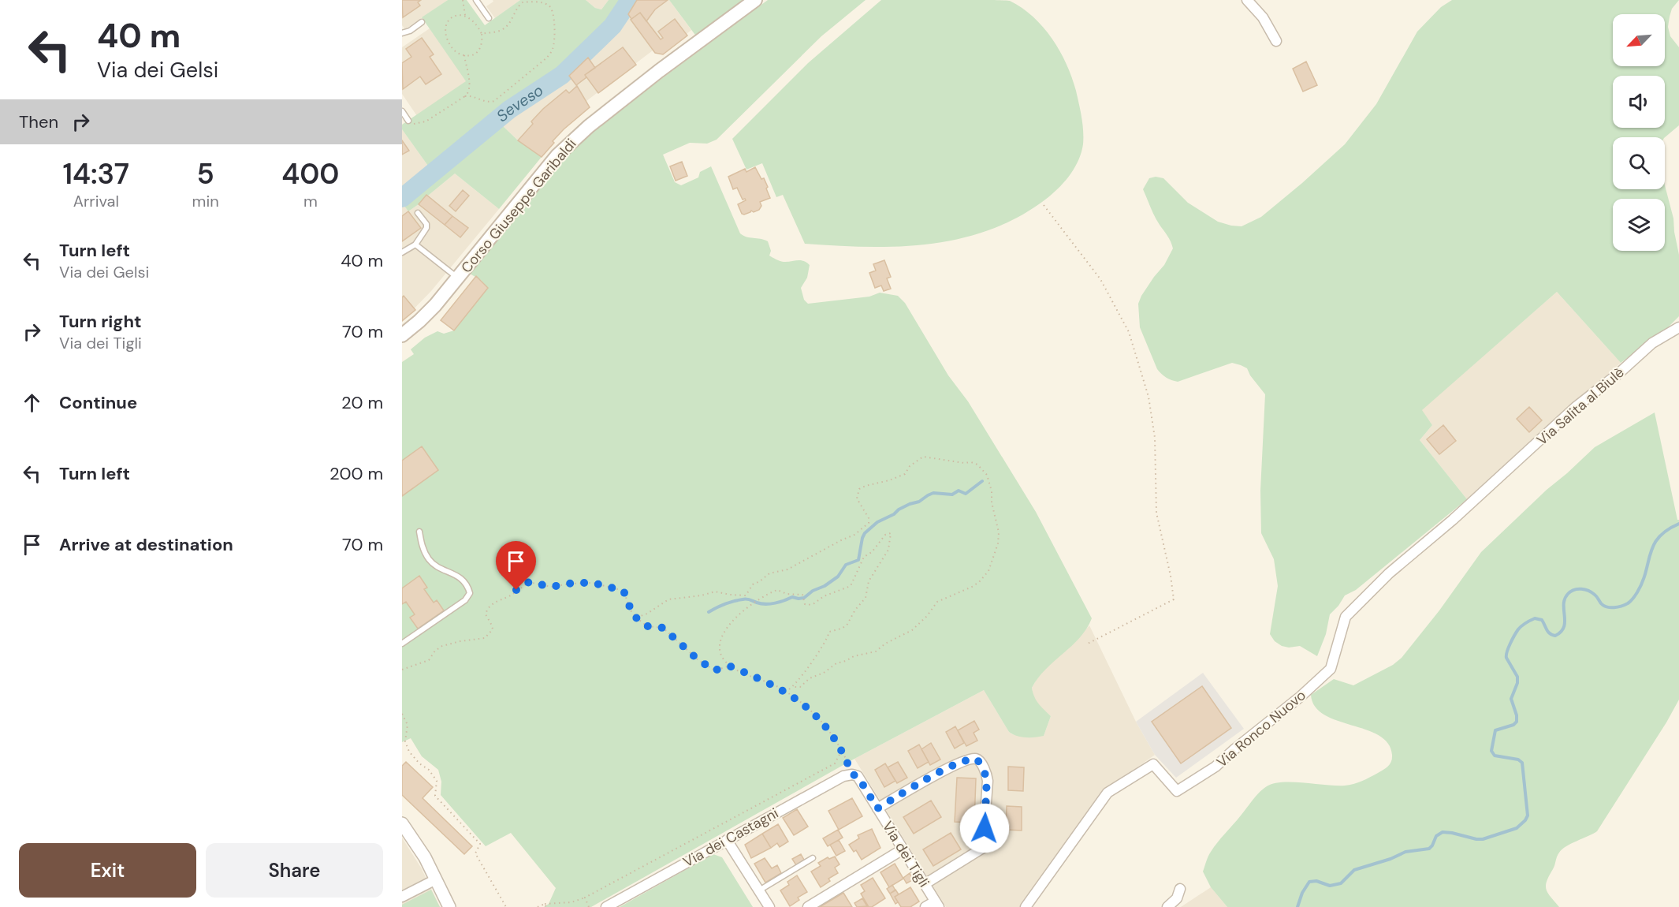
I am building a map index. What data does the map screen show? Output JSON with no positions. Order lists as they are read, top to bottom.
{
  "streets": {
    "main road": ["Corso Giuseppe Garibaldi"],
    "street": [
      "Via Salita al Biulè",
      "Via Ronco Nuovo",
      "Via dei Castagni",
      "Via dei Tigli"
    ]
  },
  "crossings": [
    ["Via Salita al Biulè", "Via Ronco Nuovo"],
    ["Via dei Castagni", "Via dei Tigli"]
  ],
  "water": ["Seveso"],
  "north": "bottom left",
  "page": {
    "turn": ["40 m", "Via dei Gelsi"],
    "then": "Then",
    "eta": [
      "14:37",
      "Arrival",
      "5",
      "min",
      "400",
      "m"
    ],
    "list": [
      {
        "name": "Turn left",
        "note": "Via dei Gelsi",
        "value": "40 m"
      },
      {
        "name": "Turn right",
        "note": "Via dei Tigli",
        "value": "70 m"
      },
      {
        "name": "Continue",
        "value": "20 m"
      },
      {
        "name": "Turn left",
        "value": "200 m"
      },
      {
        "name": "Arrive at destination",
        "value": "70 m"
      }
    ],
    "buttons": ["Exit", "Share"]
  }
}
